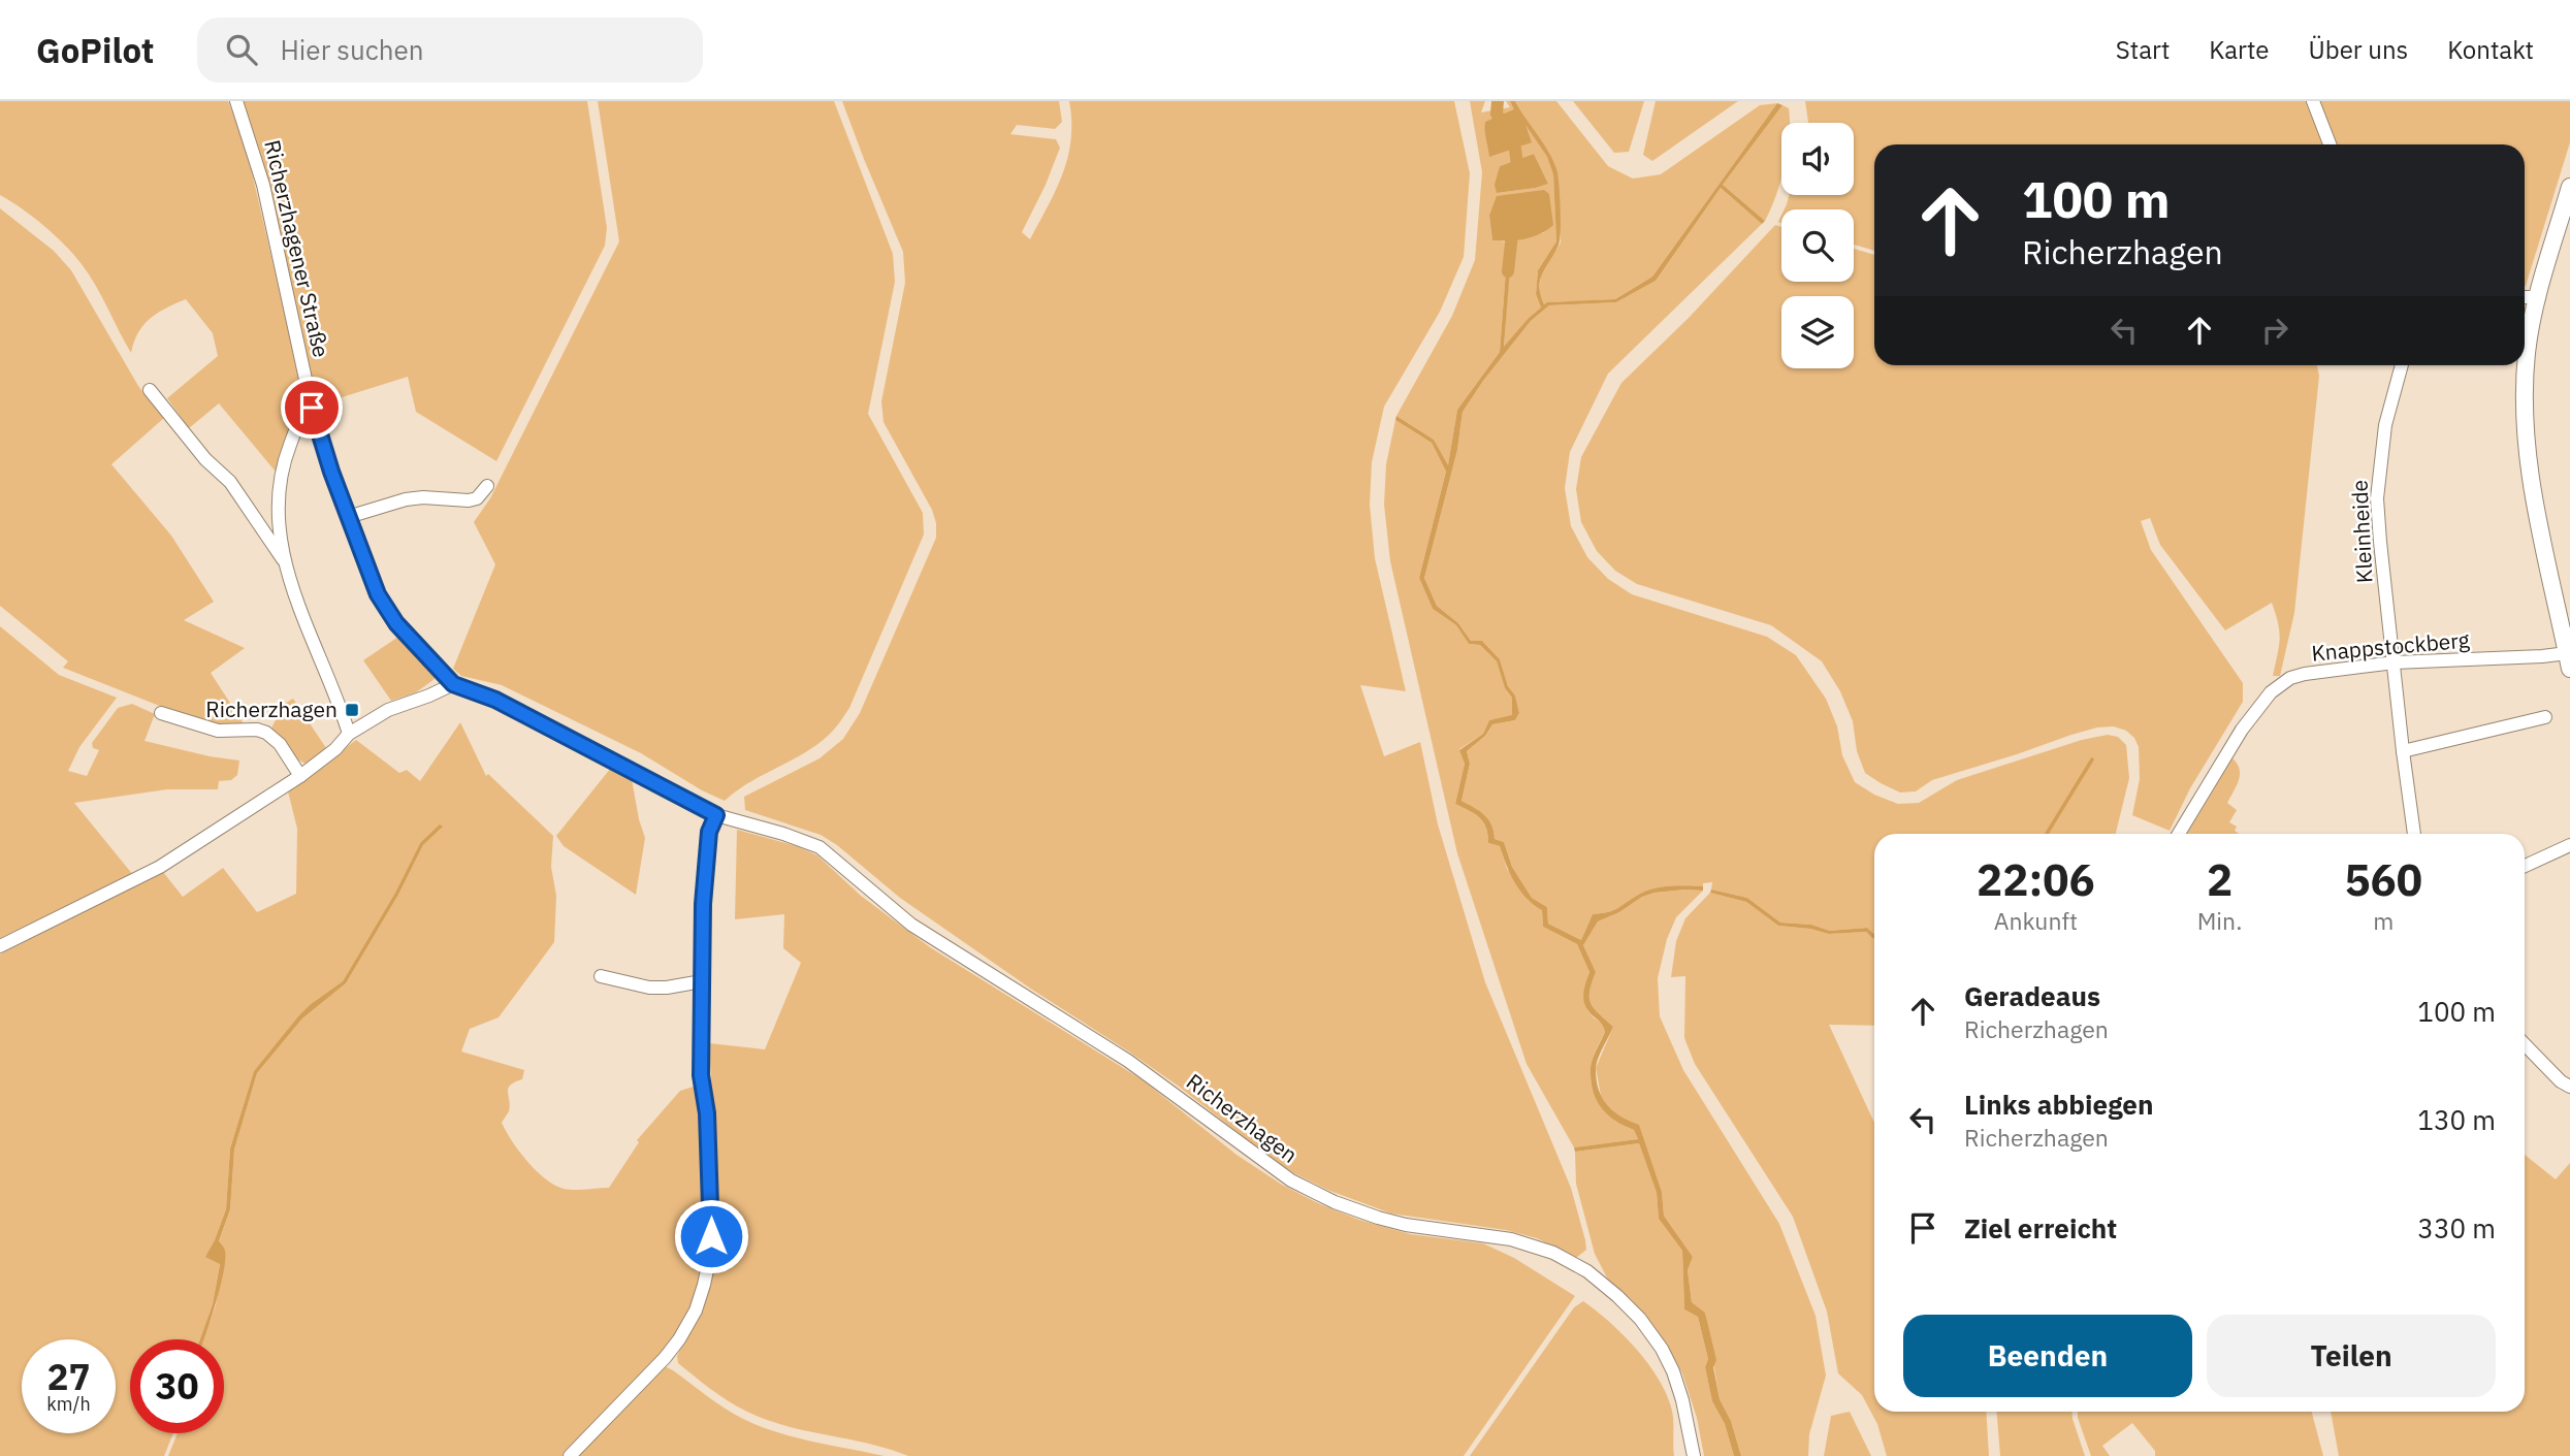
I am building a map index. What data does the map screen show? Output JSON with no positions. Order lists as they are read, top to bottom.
{
  "streets": {
    "street": [
      "Richerzhagener Straße",
      "Kleinheide",
      "Knappstockberg",
      "Richerzhagen"
    ]
  },
  "crossings": [
    ["Richerzhagener Straße", "Richerzhagen"],
    ["Kleinheide", "Knappstockberg"]
  ],
  "places": {
    "transit": ["Richerzhagen"]
  },
  "page": {
    "header": "GoPilot",
    "search": "Hier suchen",
    "nav": [
      "Start",
      "Karte",
      "Über uns",
      "Kontakt"
    ],
    "turn": ["100 m", "Richerzhagen"],
    "eta": [
      "22:06",
      "Ankunft",
      "2",
      "Min.",
      "560",
      "m"
    ],
    "list": [
      {
        "name": "Geradeaus",
        "note": "Richerzhagen",
        "value": "100 m"
      },
      {
        "name": "Links abbiegen",
        "note": "Richerzhagen",
        "value": "130 m"
      },
      {
        "name": "Ziel erreicht",
        "value": "330 m"
      }
    ],
    "buttons": ["Beenden", "Teilen"],
    "speed": "27 km/h",
    "limit": "30"
  }
}
